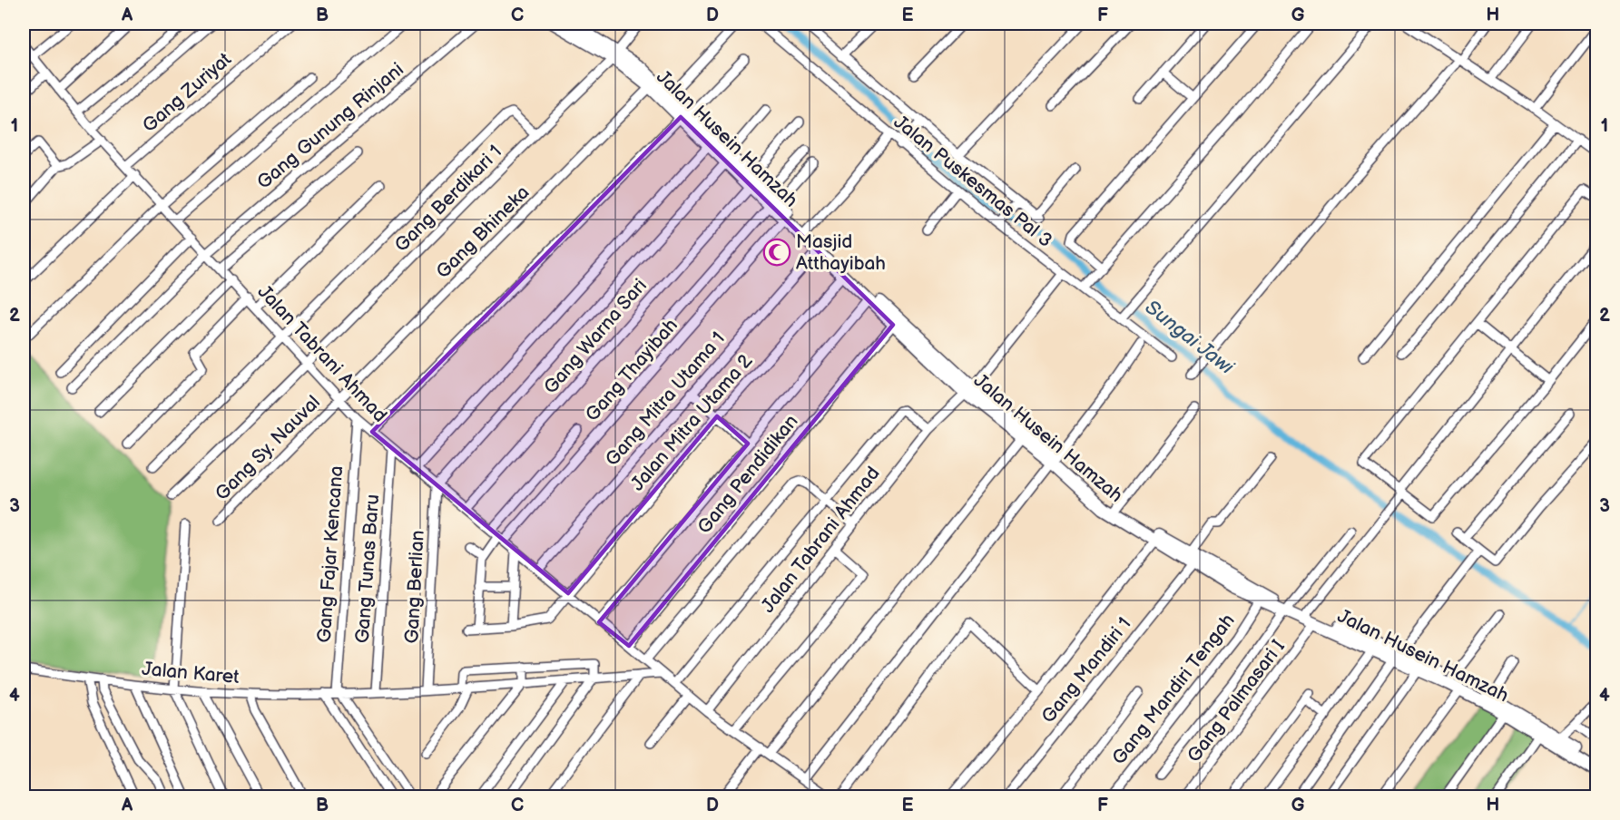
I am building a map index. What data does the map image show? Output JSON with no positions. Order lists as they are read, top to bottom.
{
  "streets": {
    "street": [
      "Gang Zuriyat",
      "Gang Gunung Rinjani",
      "Jalan Husein Hamzah",
      "Jalan Puskesmas Pal 3",
      "Gang Berdikari 1",
      "Gang Bhineka",
      "Gang Warna Sari",
      "Jalan Tabrani Ahmad",
      "Gang Thayibah",
      "Gang Mitra Utama 1",
      "Jalan Mitra Utama 2",
      "Gang Sy. Nauval",
      "Gang Pendidikan",
      "Gang Fajar Kencana",
      "Gang Tunas Baru",
      "Gang Berlian",
      "Gang Mandiri 1",
      "Jalan Karet",
      "Gang Mandiri Tengah",
      "Gang Palmasari I"
    ]
  },
  "crossings": [
    ["Gang Zuriyat", "Jalan Tabrani Ahmad"],
    ["Gang Gunung Rinjani", "Jalan Tabrani Ahmad"],
    ["Jalan Husein Hamzah", "Gang Berdikari 1"],
    ["Jalan Husein Hamzah", "Gang Bhineka"],
    ["Jalan Husein Hamzah", "Gang Warna Sari"],
    ["Jalan Husein Hamzah", "Jalan Tabrani Ahmad"],
    ["Jalan Husein Hamzah", "Gang Thayibah"],
    ["Jalan Husein Hamzah", "Gang Mitra Utama 1"],
    ["Jalan Husein Hamzah", "Jalan Mitra Utama 2"],
    ["Jalan Husein Hamzah", "Gang Pendidikan"],
    ["Jalan Husein Hamzah", "Gang Mandiri 1"],
    ["Jalan Husein Hamzah", "Gang Mandiri Tengah"],
    ["Jalan Husein Hamzah", "Gang Palmasari I"],
    ["Jalan Puskesmas Pal 3", "Jalan Tabrani Ahmad"],
    ["Gang Berdikari 1", "Jalan Tabrani Ahmad"],
    ["Gang Bhineka", "Jalan Tabrani Ahmad"],
    ["Gang Bhineka", "Gang Sy. Nauval"],
    ["Gang Warna Sari", "Jalan Tabrani Ahmad"],
    ["Jalan Tabrani Ahmad", "Gang Thayibah"],
    ["Jalan Tabrani Ahmad", "Gang Mitra Utama 1"],
    ["Jalan Tabrani Ahmad", "Jalan Mitra Utama 2"],
    ["Jalan Tabrani Ahmad", "Gang Sy. Nauval"],
    ["Jalan Tabrani Ahmad", "Gang Pendidikan"],
    ["Jalan Tabrani Ahmad", "Gang Fajar Kencana"],
    ["Jalan Tabrani Ahmad", "Gang Tunas Baru"],
    ["Jalan Tabrani Ahmad", "Gang Berlian"],
    ["Jalan Tabrani Ahmad", "Jalan Karet"],
    ["Gang Fajar Kencana", "Jalan Karet"],
    ["Gang Tunas Baru", "Jalan Karet"],
    ["Gang Berlian", "Jalan Karet"]
  ],
  "water": ["Sungai Jawi"],
  "places": {
    "mosque": ["Masjid Atthayibah"]
  },
  "grid": {
    "columns": [
      "A",
      "B",
      "C",
      "D",
      "E",
      "F",
      "G",
      "H"
    ],
    "rows": [
      "1",
      "2",
      "3",
      "4"
    ]
  }
}
